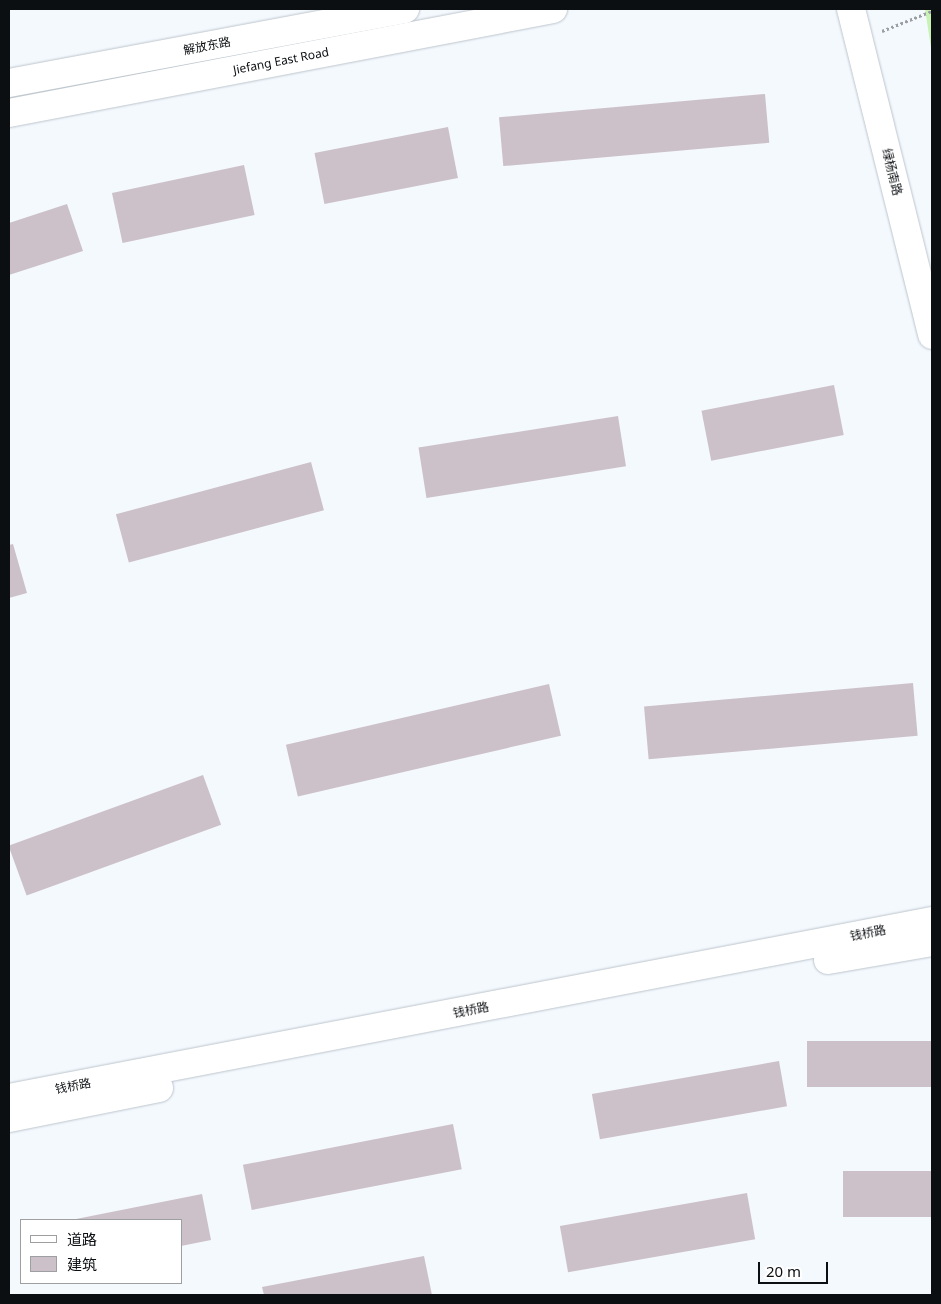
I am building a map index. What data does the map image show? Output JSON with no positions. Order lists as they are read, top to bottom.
{
  "streets": {
    "street": [
      "解放东路",
      "Jiefang East Road",
      "绿杨南路",
      "钱桥路"
    ]
  },
  "legend": ["道路", "建筑"],
  "scale_bar": "20 m"
}
